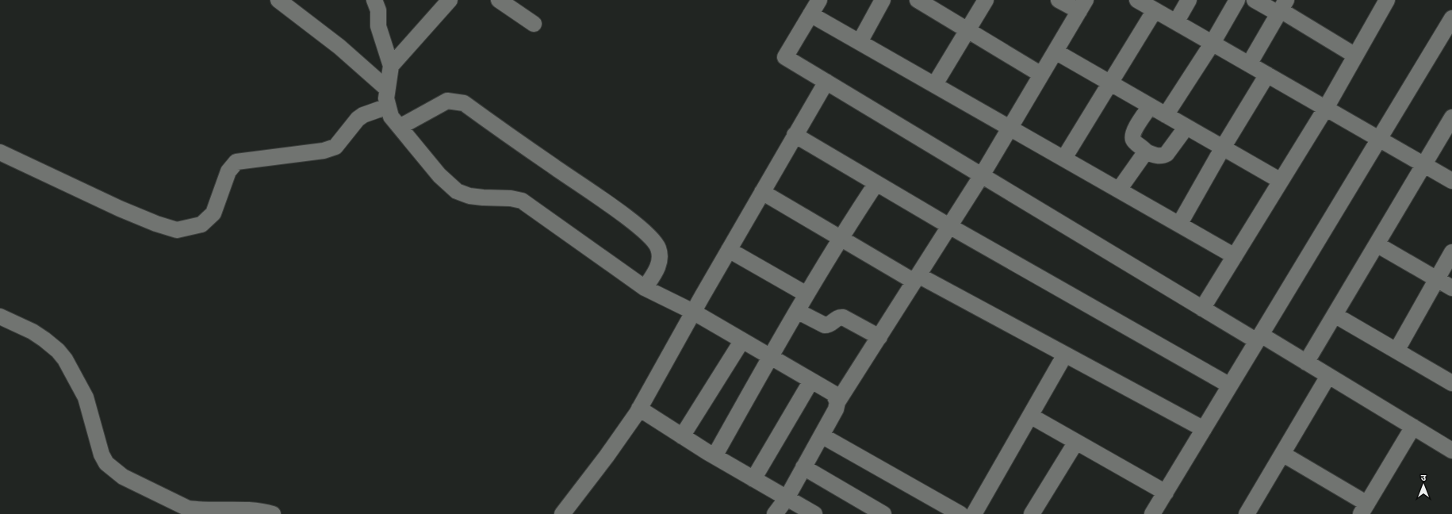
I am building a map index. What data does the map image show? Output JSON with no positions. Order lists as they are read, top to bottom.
{
  "north": "top"
}
